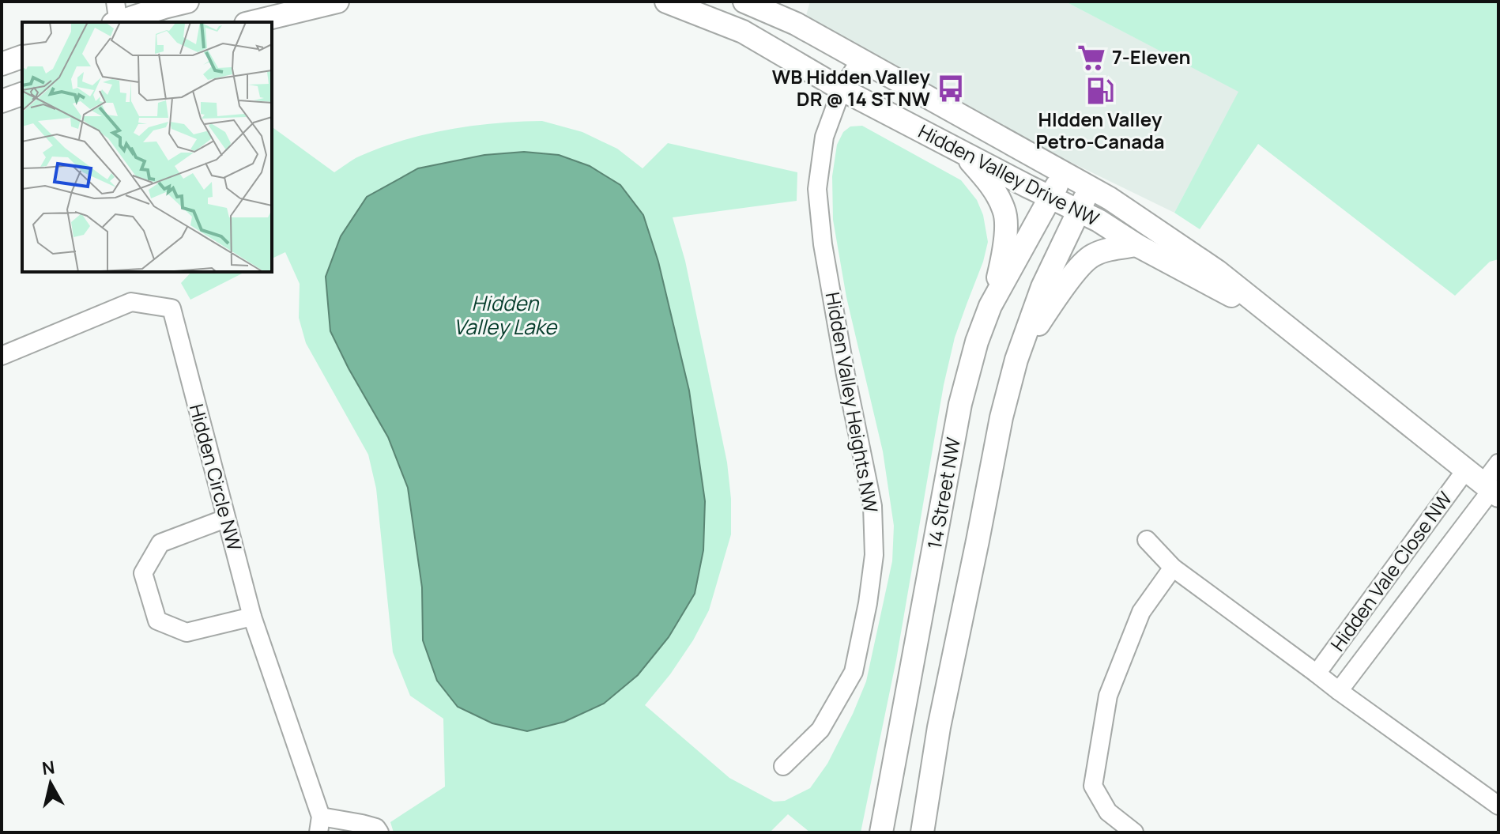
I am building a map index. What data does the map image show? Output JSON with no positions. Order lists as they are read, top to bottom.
{
  "streets": {
    "street": [
      "Hidden Valley Drive NW",
      "Hidden Valley Heights NW",
      "Hidden Circle NW",
      "14 Street NW",
      "Hidden Vale Close NW"
    ]
  },
  "crossings": [
    ["Hidden Valley Drive NW", "Hidden Valley Heights NW"],
    ["Hidden Valley Drive NW", "14 Street NW"],
    ["Hidden Valley Drive NW", "Hidden Vale Close NW"]
  ],
  "water": ["Hidden Valley Lake"],
  "places": {
    "supermarket": ["7-Eleven"],
    "bus stop": ["WB Hidden Valley DR @ 14 ST NW"],
    "fuel station": ["HIdden Valley Petro-Canada"]
  },
  "north": "top"
}
